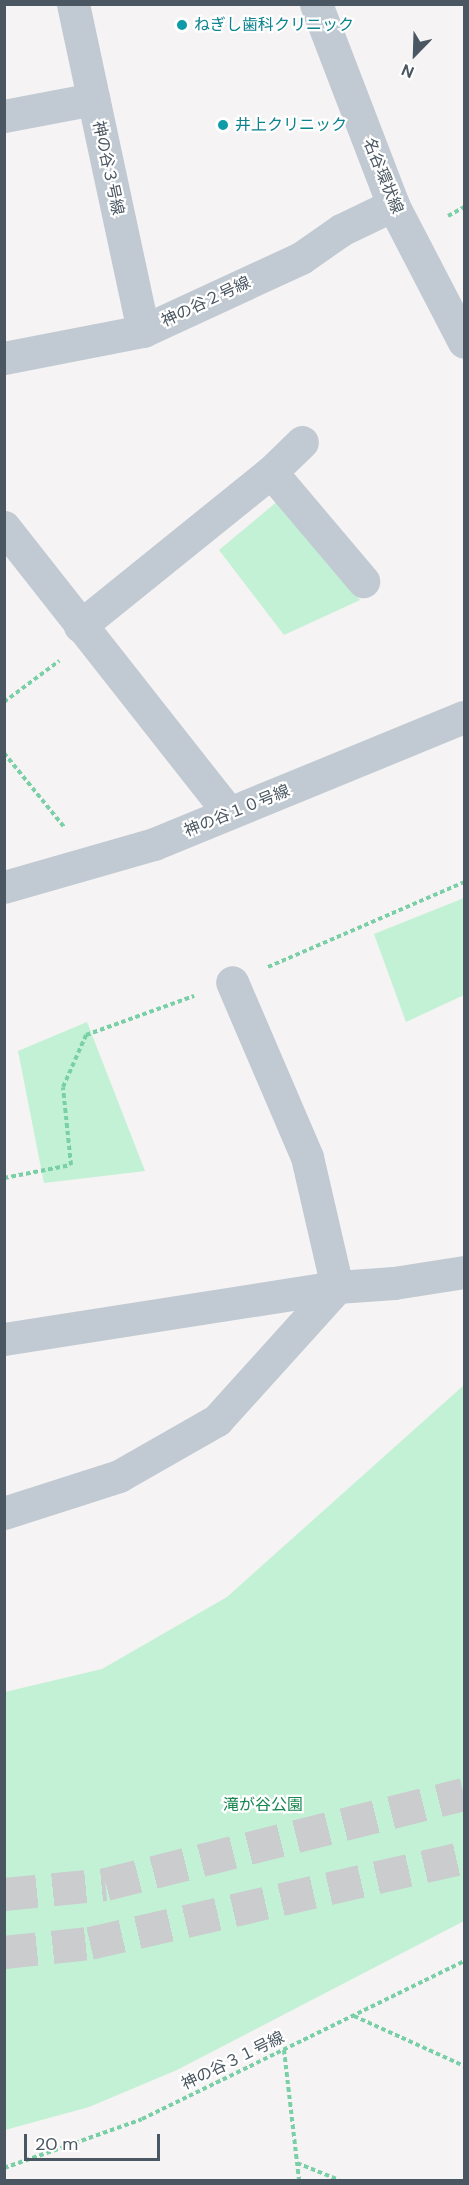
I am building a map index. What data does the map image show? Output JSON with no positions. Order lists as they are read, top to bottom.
{
  "streets": {
    "street": [
      "神の谷３号線",
      "名谷環状線",
      "神の谷２号線",
      "神の谷１０号線"
    ],
    "path": ["神の谷３１号線"]
  },
  "crossings": [
    ["神の谷３号線", "神の谷２号線"],
    ["名谷環状線", "神の谷２号線"]
  ],
  "parks": ["滝が谷公園"],
  "places": ["ねぎし歯科クリニック", "井上クリニック"],
  "scale_bar": "20 m",
  "north": "bottom left"
}
